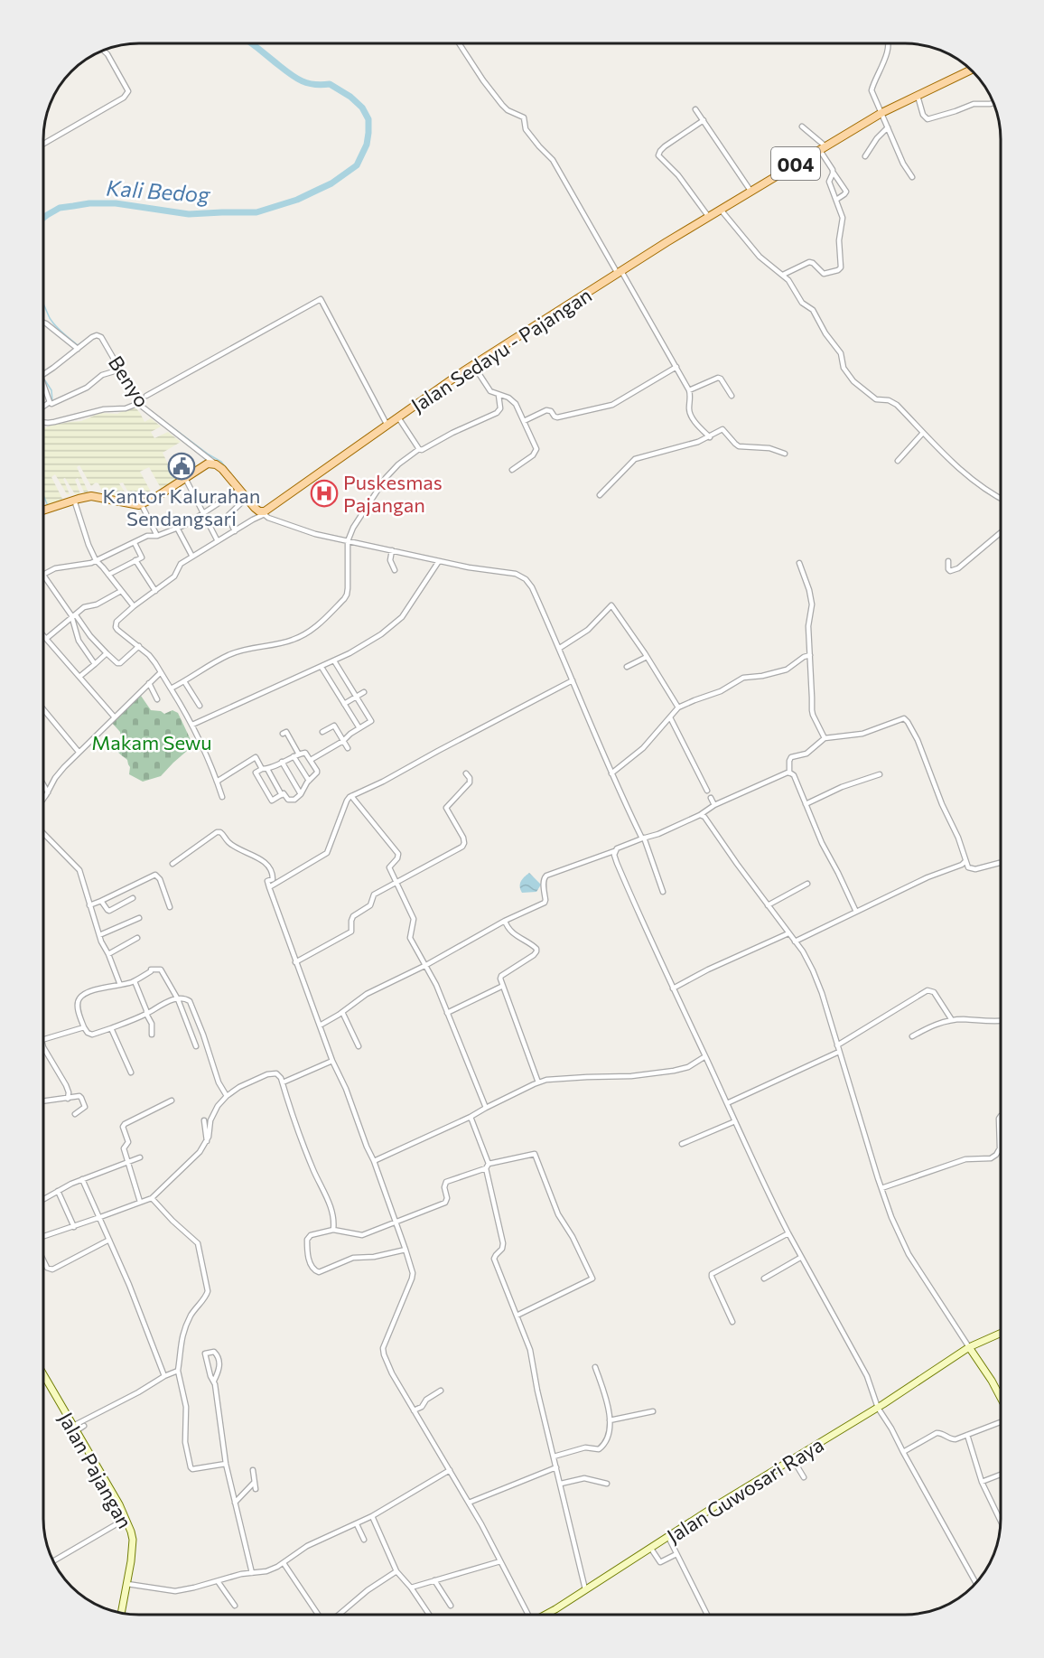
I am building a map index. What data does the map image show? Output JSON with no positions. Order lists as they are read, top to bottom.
{
  "streets": {
    "main road": ["004", "Jalan Sedayu - Pajangan"],
    "street": ["Benyo", "Jalan Pajangan", "Jalan Guwosari Raya"]
  },
  "water": ["Kali Bedog"],
  "parks": ["Makam Sewu"],
  "places": {
    "public building": ["Kantor Kalurahan Sendangsari"],
    "hospital": ["Puskesmas Pajangan"]
  }
}
